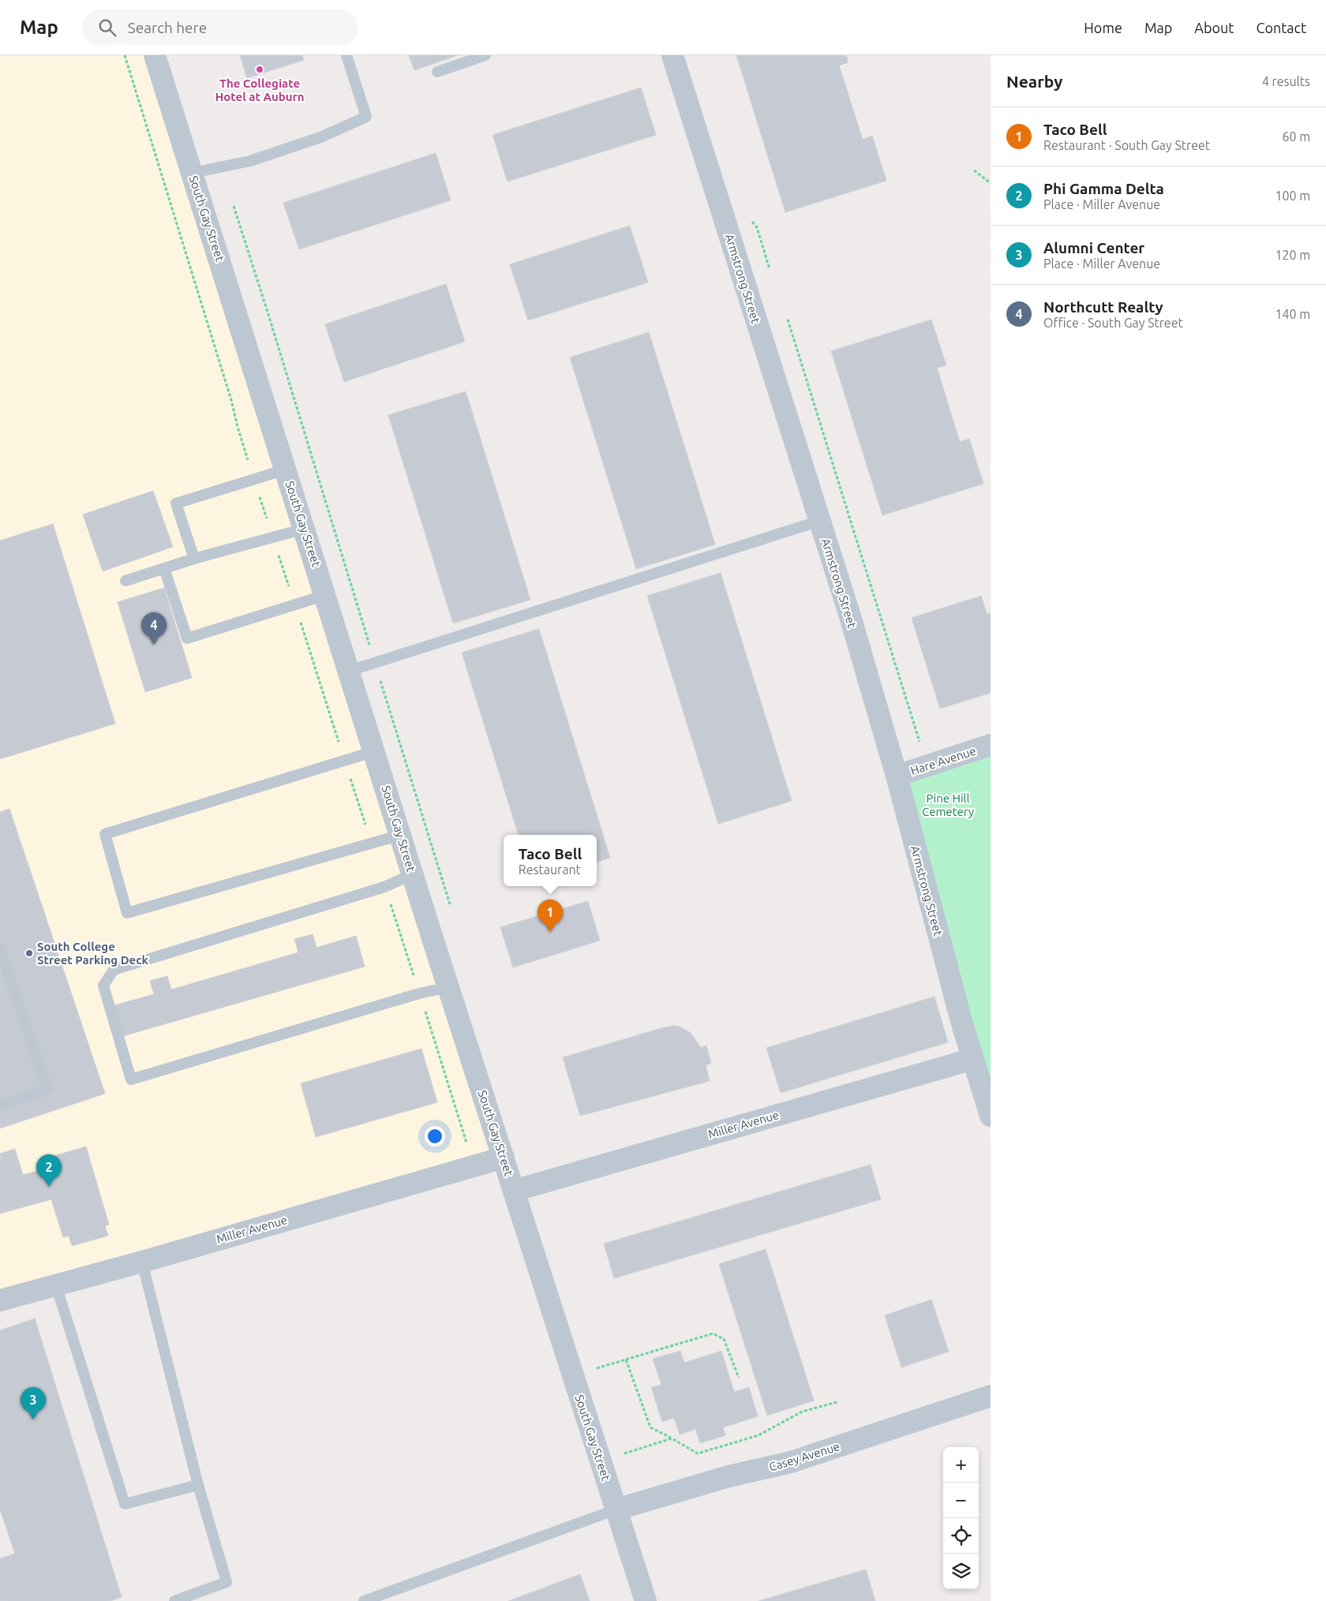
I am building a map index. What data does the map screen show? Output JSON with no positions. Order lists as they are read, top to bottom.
{
  "streets": {
    "street": [
      "South Gay Street",
      "Armstrong Street",
      "Hare Avenue",
      "Miller Avenue",
      "Casey Avenue"
    ]
  },
  "crossings": [
    ["South Gay Street", "Miller Avenue"],
    ["South Gay Street", "Casey Avenue"],
    ["Armstrong Street", "Hare Avenue"],
    ["Armstrong Street", "Miller Avenue"]
  ],
  "parks": ["Pine Hill Cemetery"],
  "places": ["The Collegiate Hotel at Auburn", "South College Street Parking Deck"],
  "page": {
    "header": "Map",
    "search": "Search here",
    "nav": [
      "Home",
      "Map",
      "About",
      "Contact"
    ],
    "heading": ["Nearby", "4 results"],
    "list": [
      {
        "mark": "1",
        "name": "Taco Bell",
        "note": "Restaurant · South Gay Street",
        "value": "60 m"
      },
      {
        "mark": "2",
        "name": "Phi Gamma Delta",
        "note": "Place · Miller Avenue",
        "value": "100 m"
      },
      {
        "mark": "3",
        "name": "Alumni Center",
        "note": "Place · Miller Avenue",
        "value": "120 m"
      },
      {
        "mark": "4",
        "name": "Northcutt Realty",
        "note": "Office · South Gay Street",
        "value": "140 m"
      }
    ],
    "pins": [
      "4",
      "1",
      "2",
      "3"
    ],
    "popup": ["Taco Bell", "Restaurant"],
    "map_buttons": ["+", "−"]
  }
}
